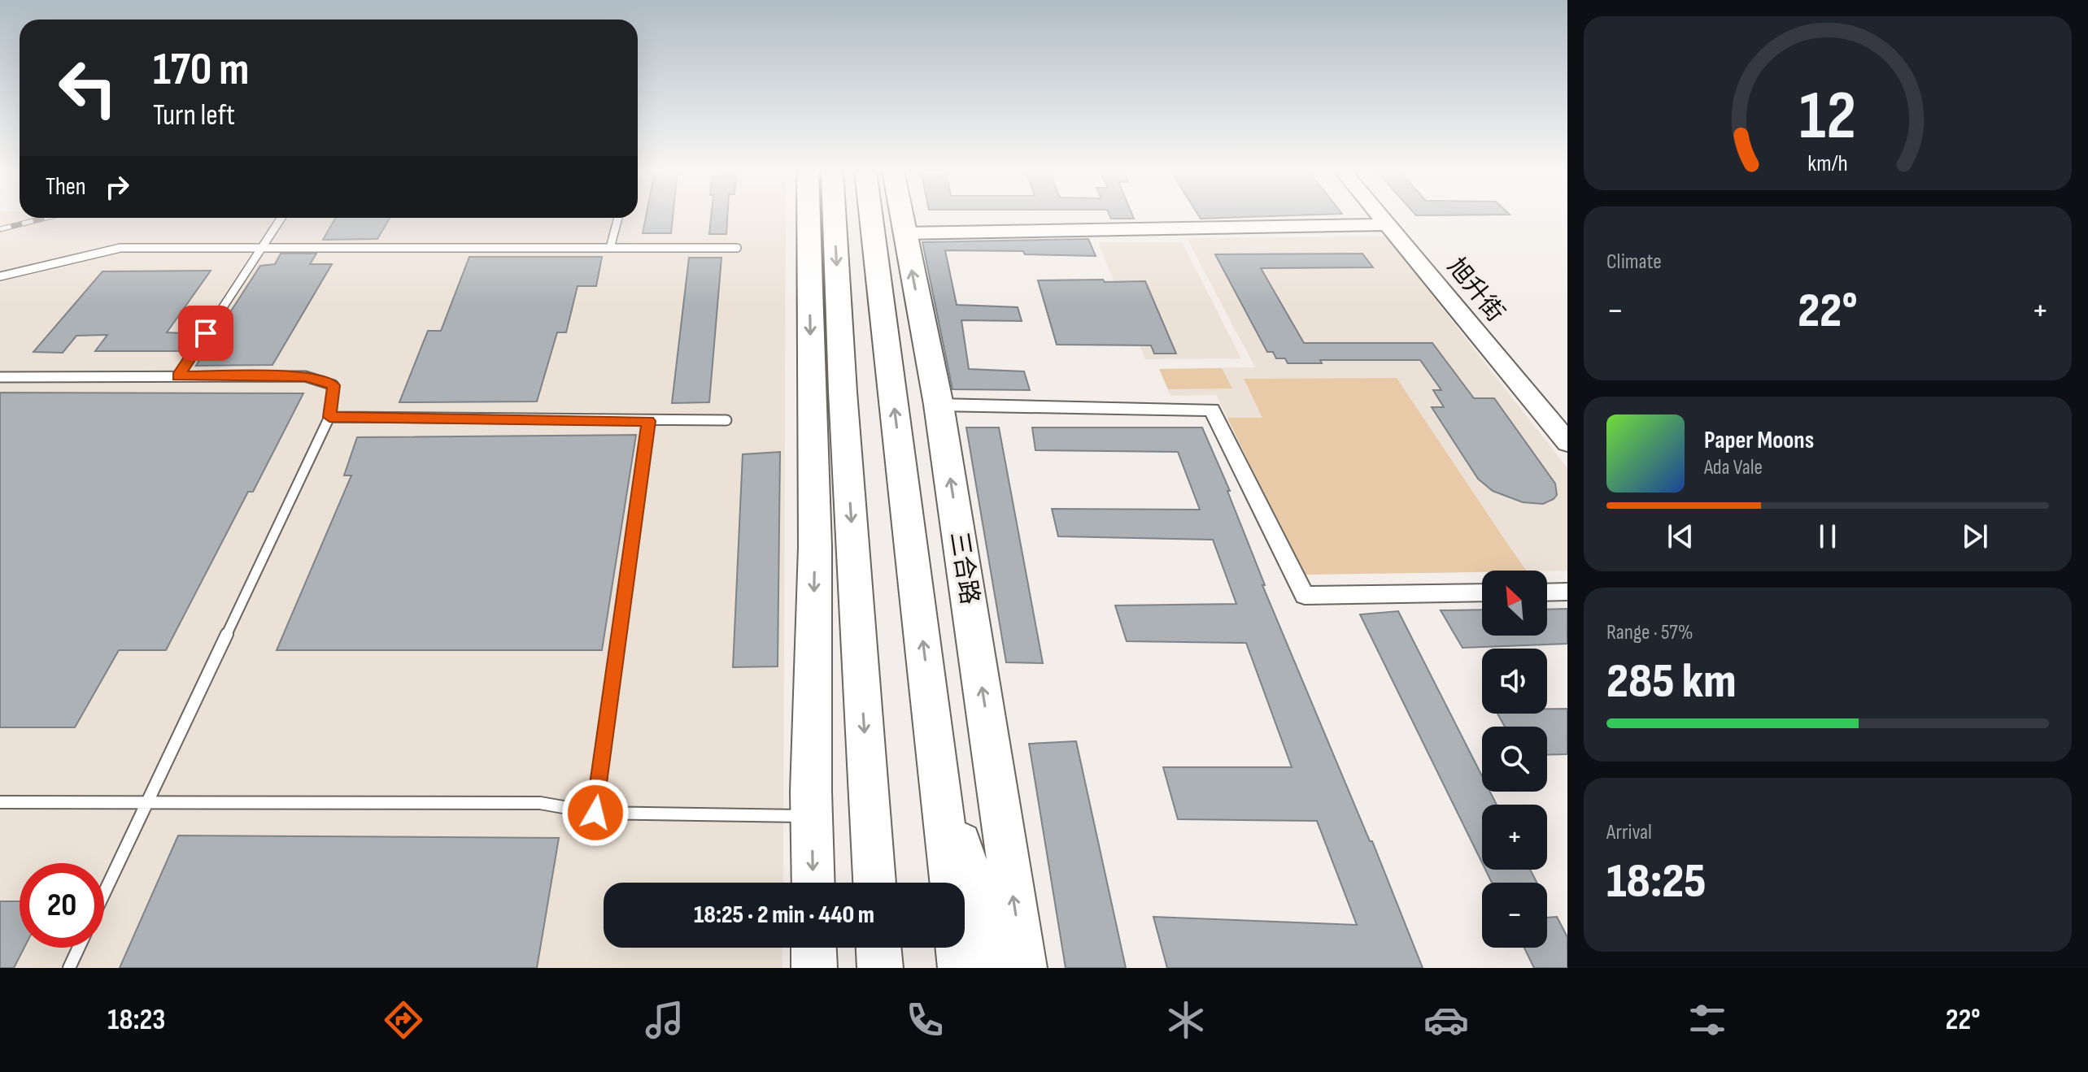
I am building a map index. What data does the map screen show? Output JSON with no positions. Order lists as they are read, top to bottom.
{
  "streets": {
    "highway": ["三合路"],
    "street": ["旭升街"]
  },
  "north": "top left",
  "page": {
    "turn": ["170 m", "Turn left"],
    "then": "Then",
    "tile": [
      "Climate",
      ["Range · 57%", "285 km"],
      ["Arrival", "18:25"]
    ],
    "heat": ["−", "22°", "+"],
    "song": ["Paper Moons", "Ada Vale"],
    "map_buttons": ["+", "−"],
    "limit": "20",
    "trip": "18:25 · 2 min · 440 m",
    "tabs": ["18:23", "22°"],
    "gauge": ["12", "km/h"]
  }
}
